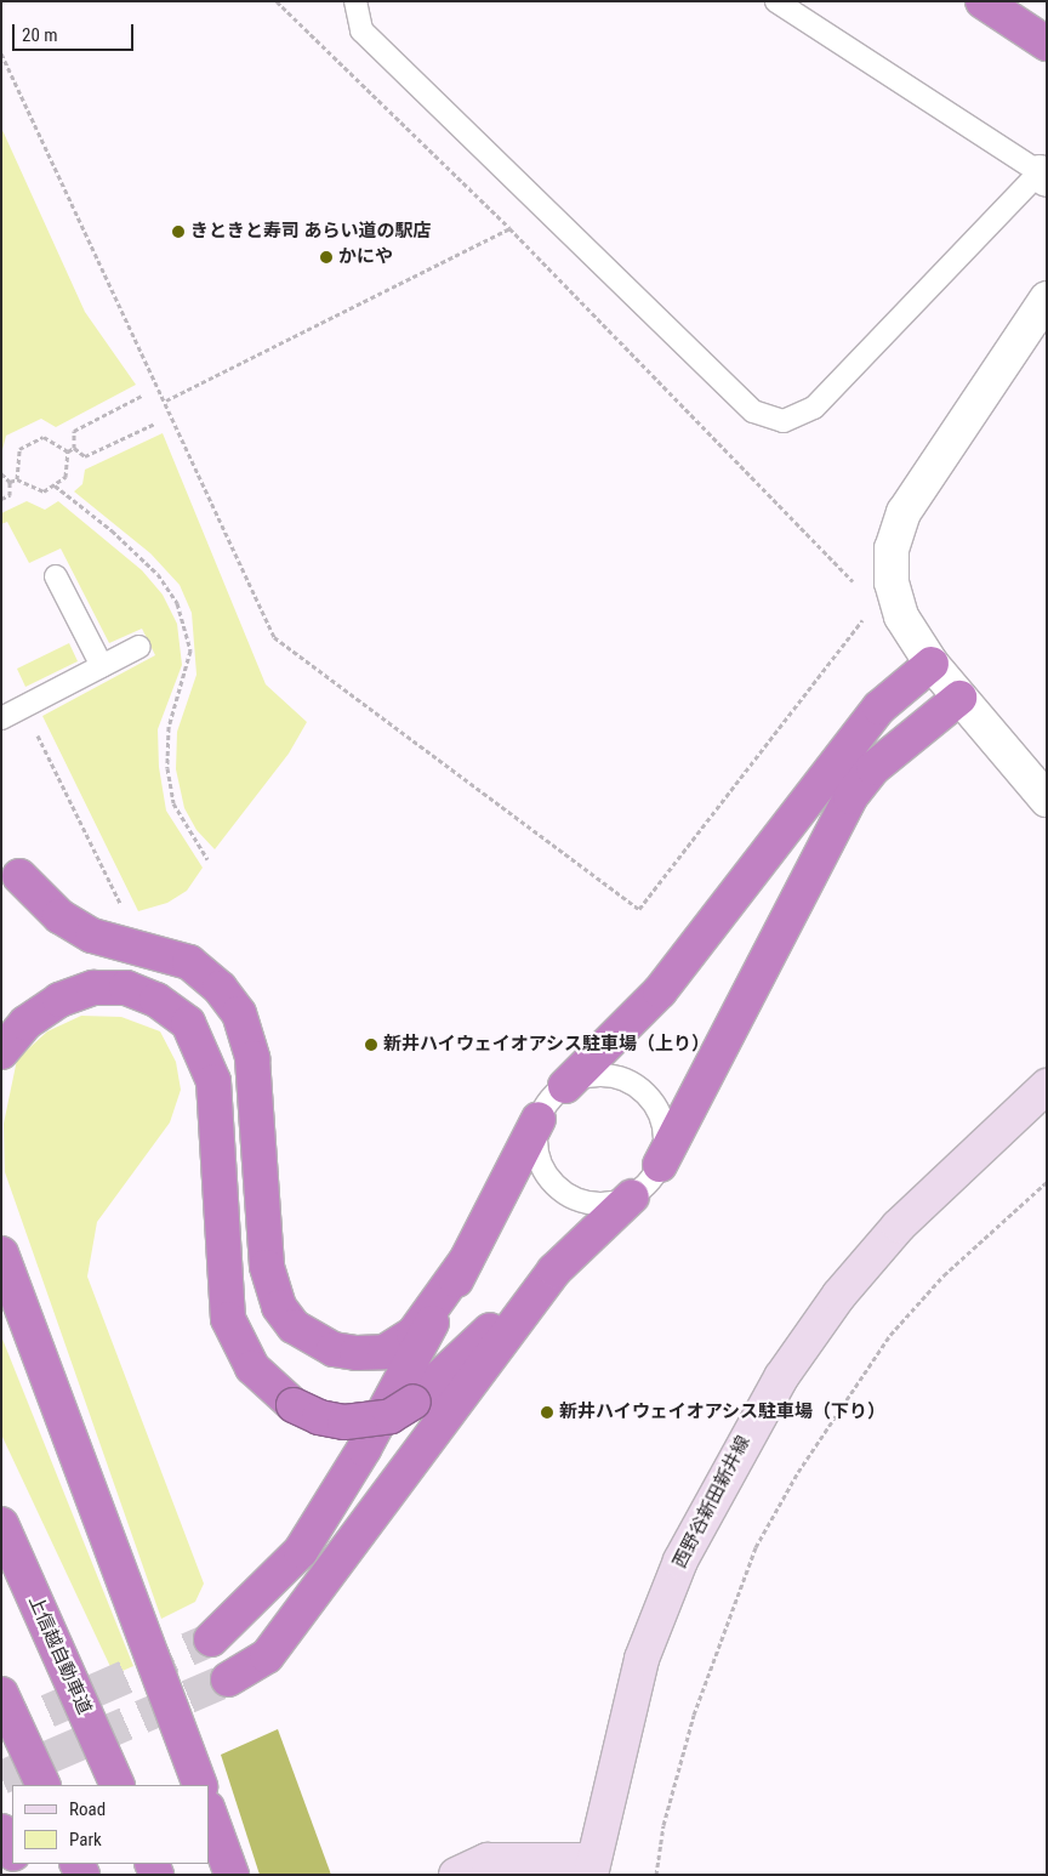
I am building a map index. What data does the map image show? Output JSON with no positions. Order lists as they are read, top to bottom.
{
  "streets": {
    "highway": ["上信越自動車道"],
    "main road": ["西野谷新田新井線"]
  },
  "places": [
    "きときと寿司 あらい道の駅店",
    "かにや",
    "新井ハイウェイオアシス駐車場（上り）",
    "新井ハイウェイオアシス駐車場（下り）"
  ],
  "legend": ["Road", "Park"],
  "scale_bar": "20 m"
}
